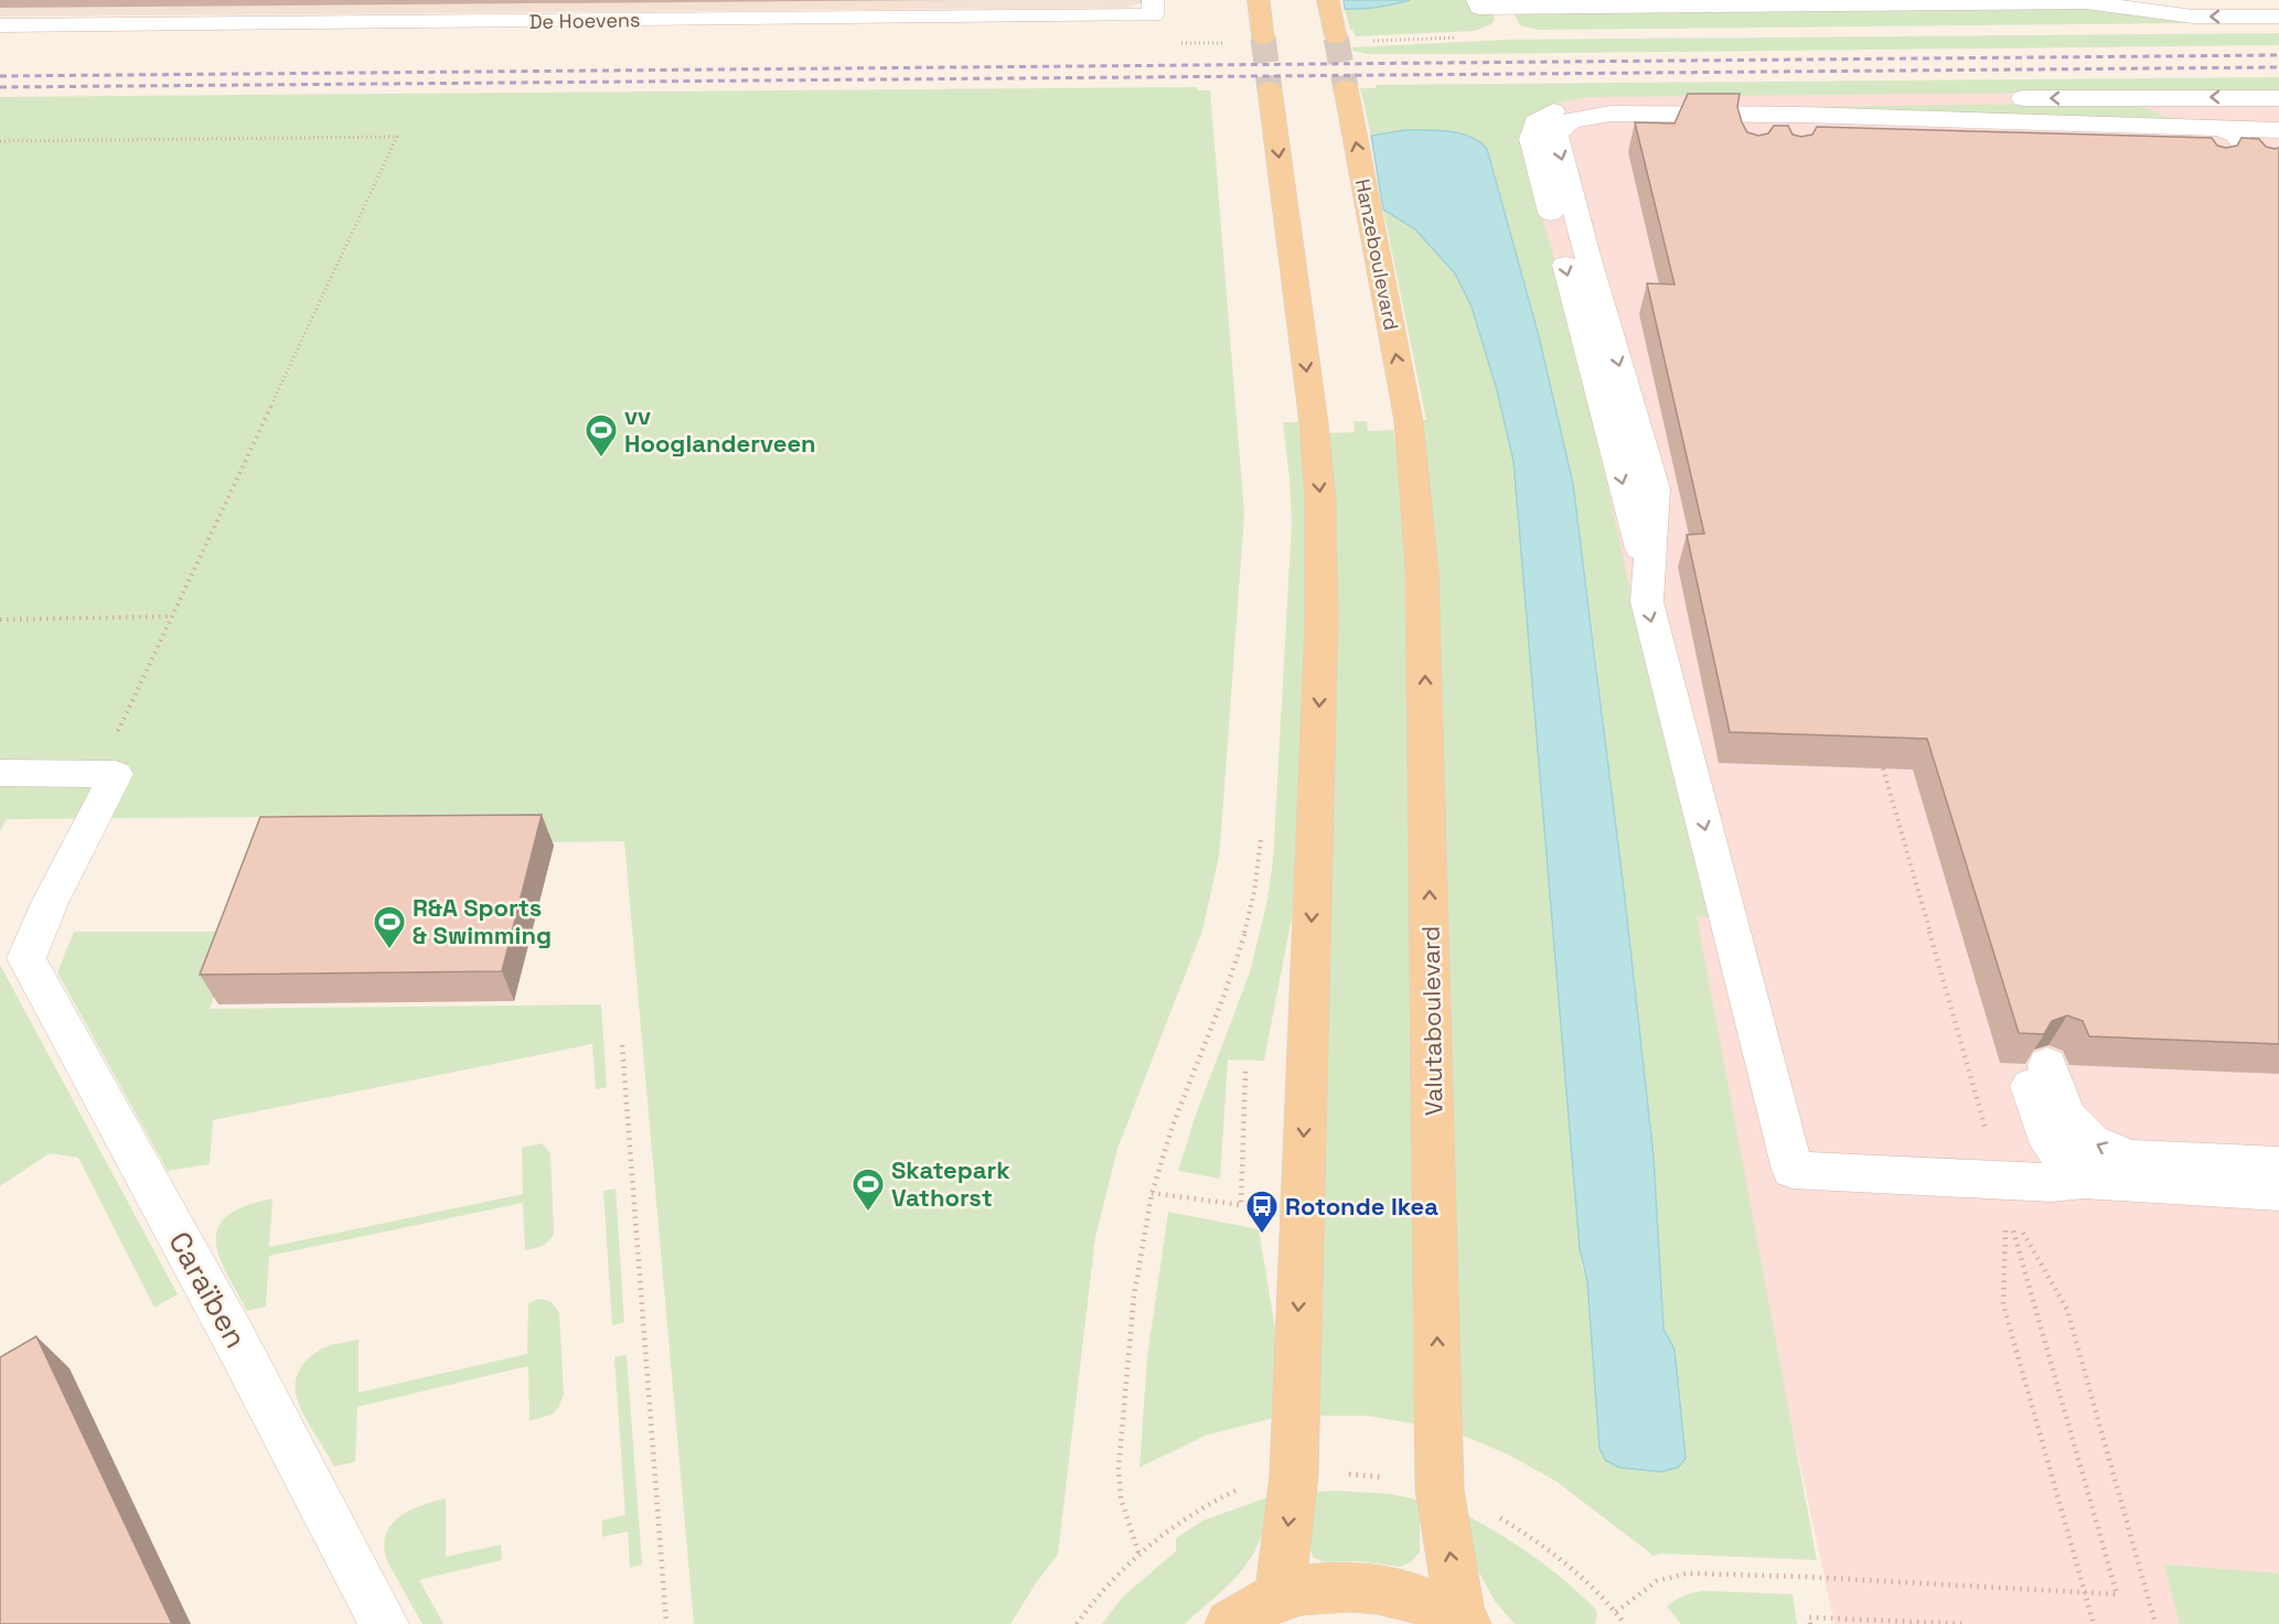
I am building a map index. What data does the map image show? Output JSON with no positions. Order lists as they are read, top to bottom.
{
  "streets": {
    "main road": ["Hanzeboulevard", "Valutaboulevard"],
    "street": ["De Hoevens", "Caraïben"]
  },
  "crossings": [
    ["Hanzeboulevard", "Valutaboulevard"]
  ],
  "places": {
    "sports": ["vv Hooglanderveen", "R&A Sports & Swimming", "Skatepark Vathorst"],
    "bus stop": ["Rotonde Ikea"]
  }
}
